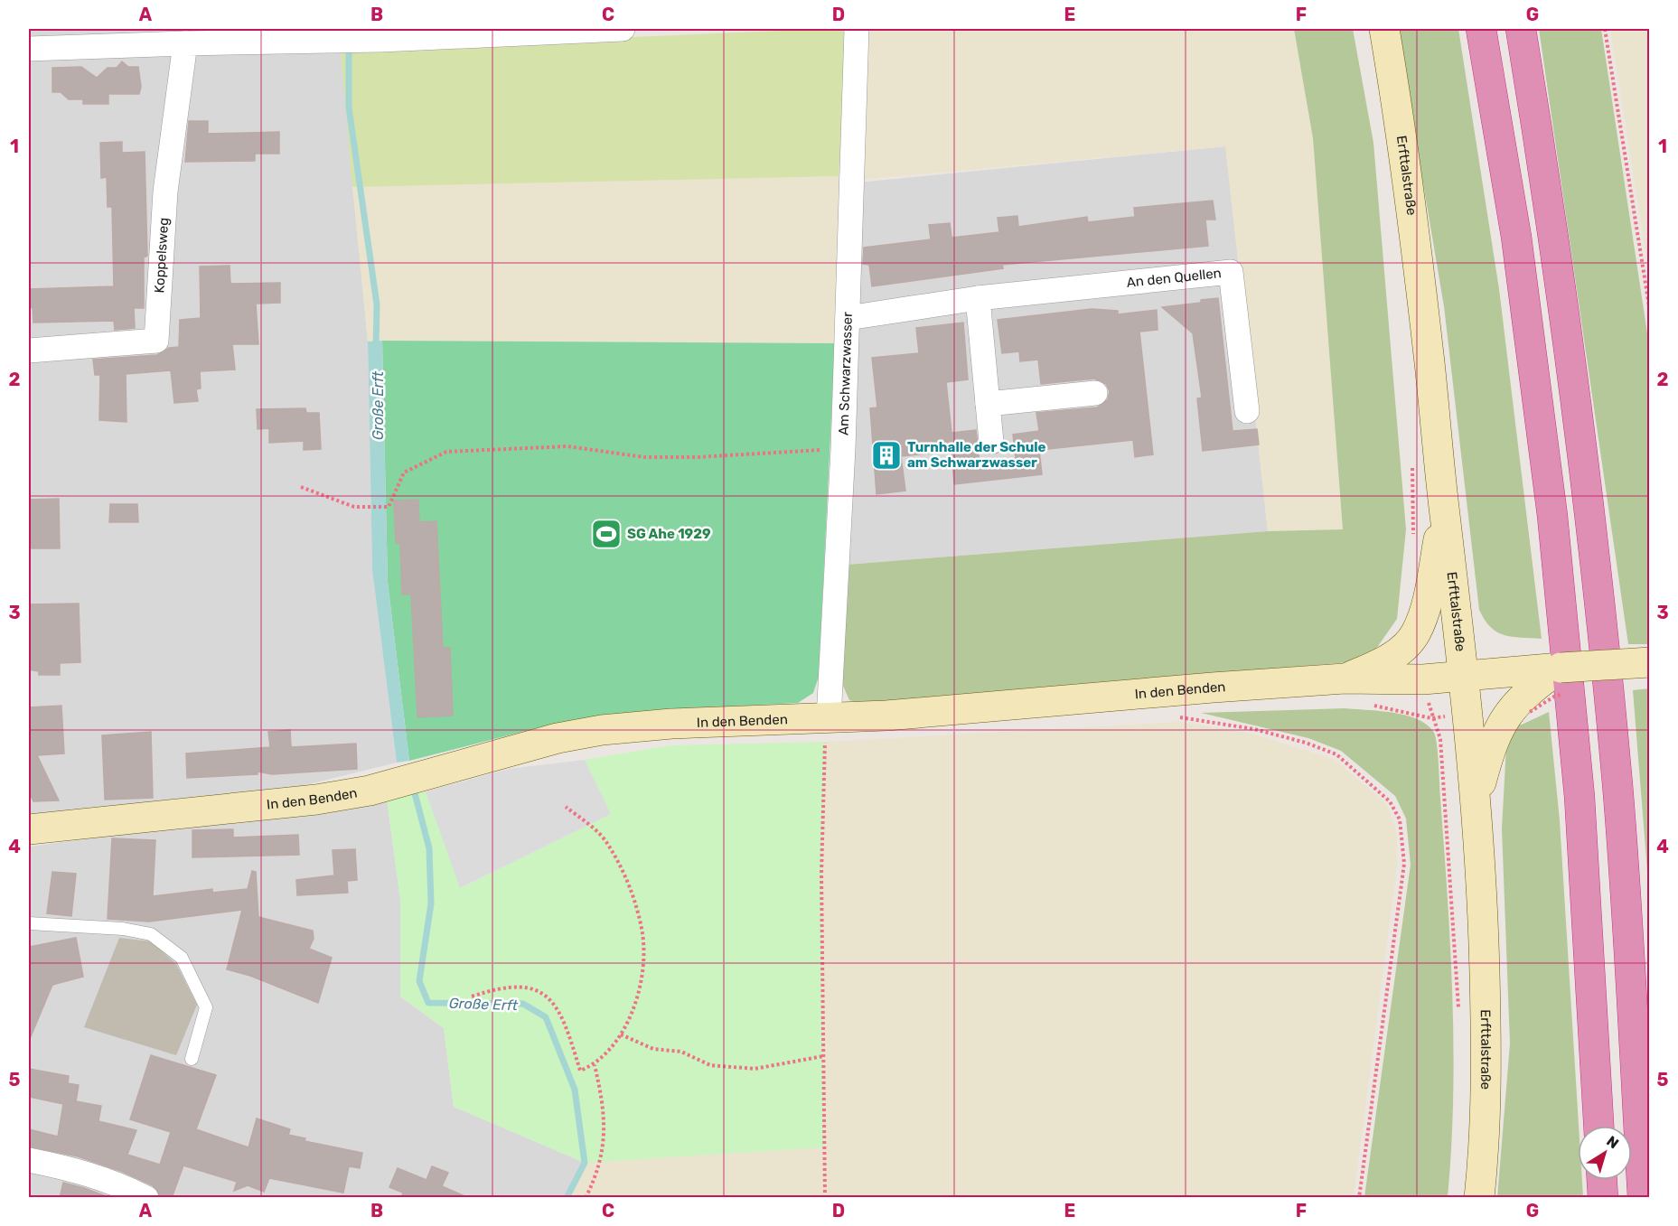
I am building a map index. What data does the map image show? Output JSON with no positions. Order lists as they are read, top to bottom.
{
  "streets": {
    "street": [
      "Erfttalstraße",
      "Koppelsweg",
      "An den Quellen",
      "Am Schwarzwasser",
      "In den Benden"
    ]
  },
  "crossings": [
    ["Erfttalstraße", "In den Benden"],
    ["An den Quellen", "Am Schwarzwasser"],
    ["Am Schwarzwasser", "In den Benden"]
  ],
  "water": ["Große Erft"],
  "places": {
    "building": ["Turnhalle der Schule am Schwarzwasser"],
    "sports": ["SG Ahe 1929"]
  },
  "north": "top right",
  "grid": {
    "columns": [
      "A",
      "B",
      "C",
      "D",
      "E",
      "F",
      "G"
    ],
    "rows": [
      "1",
      "2",
      "3",
      "4",
      "5"
    ]
  }
}
